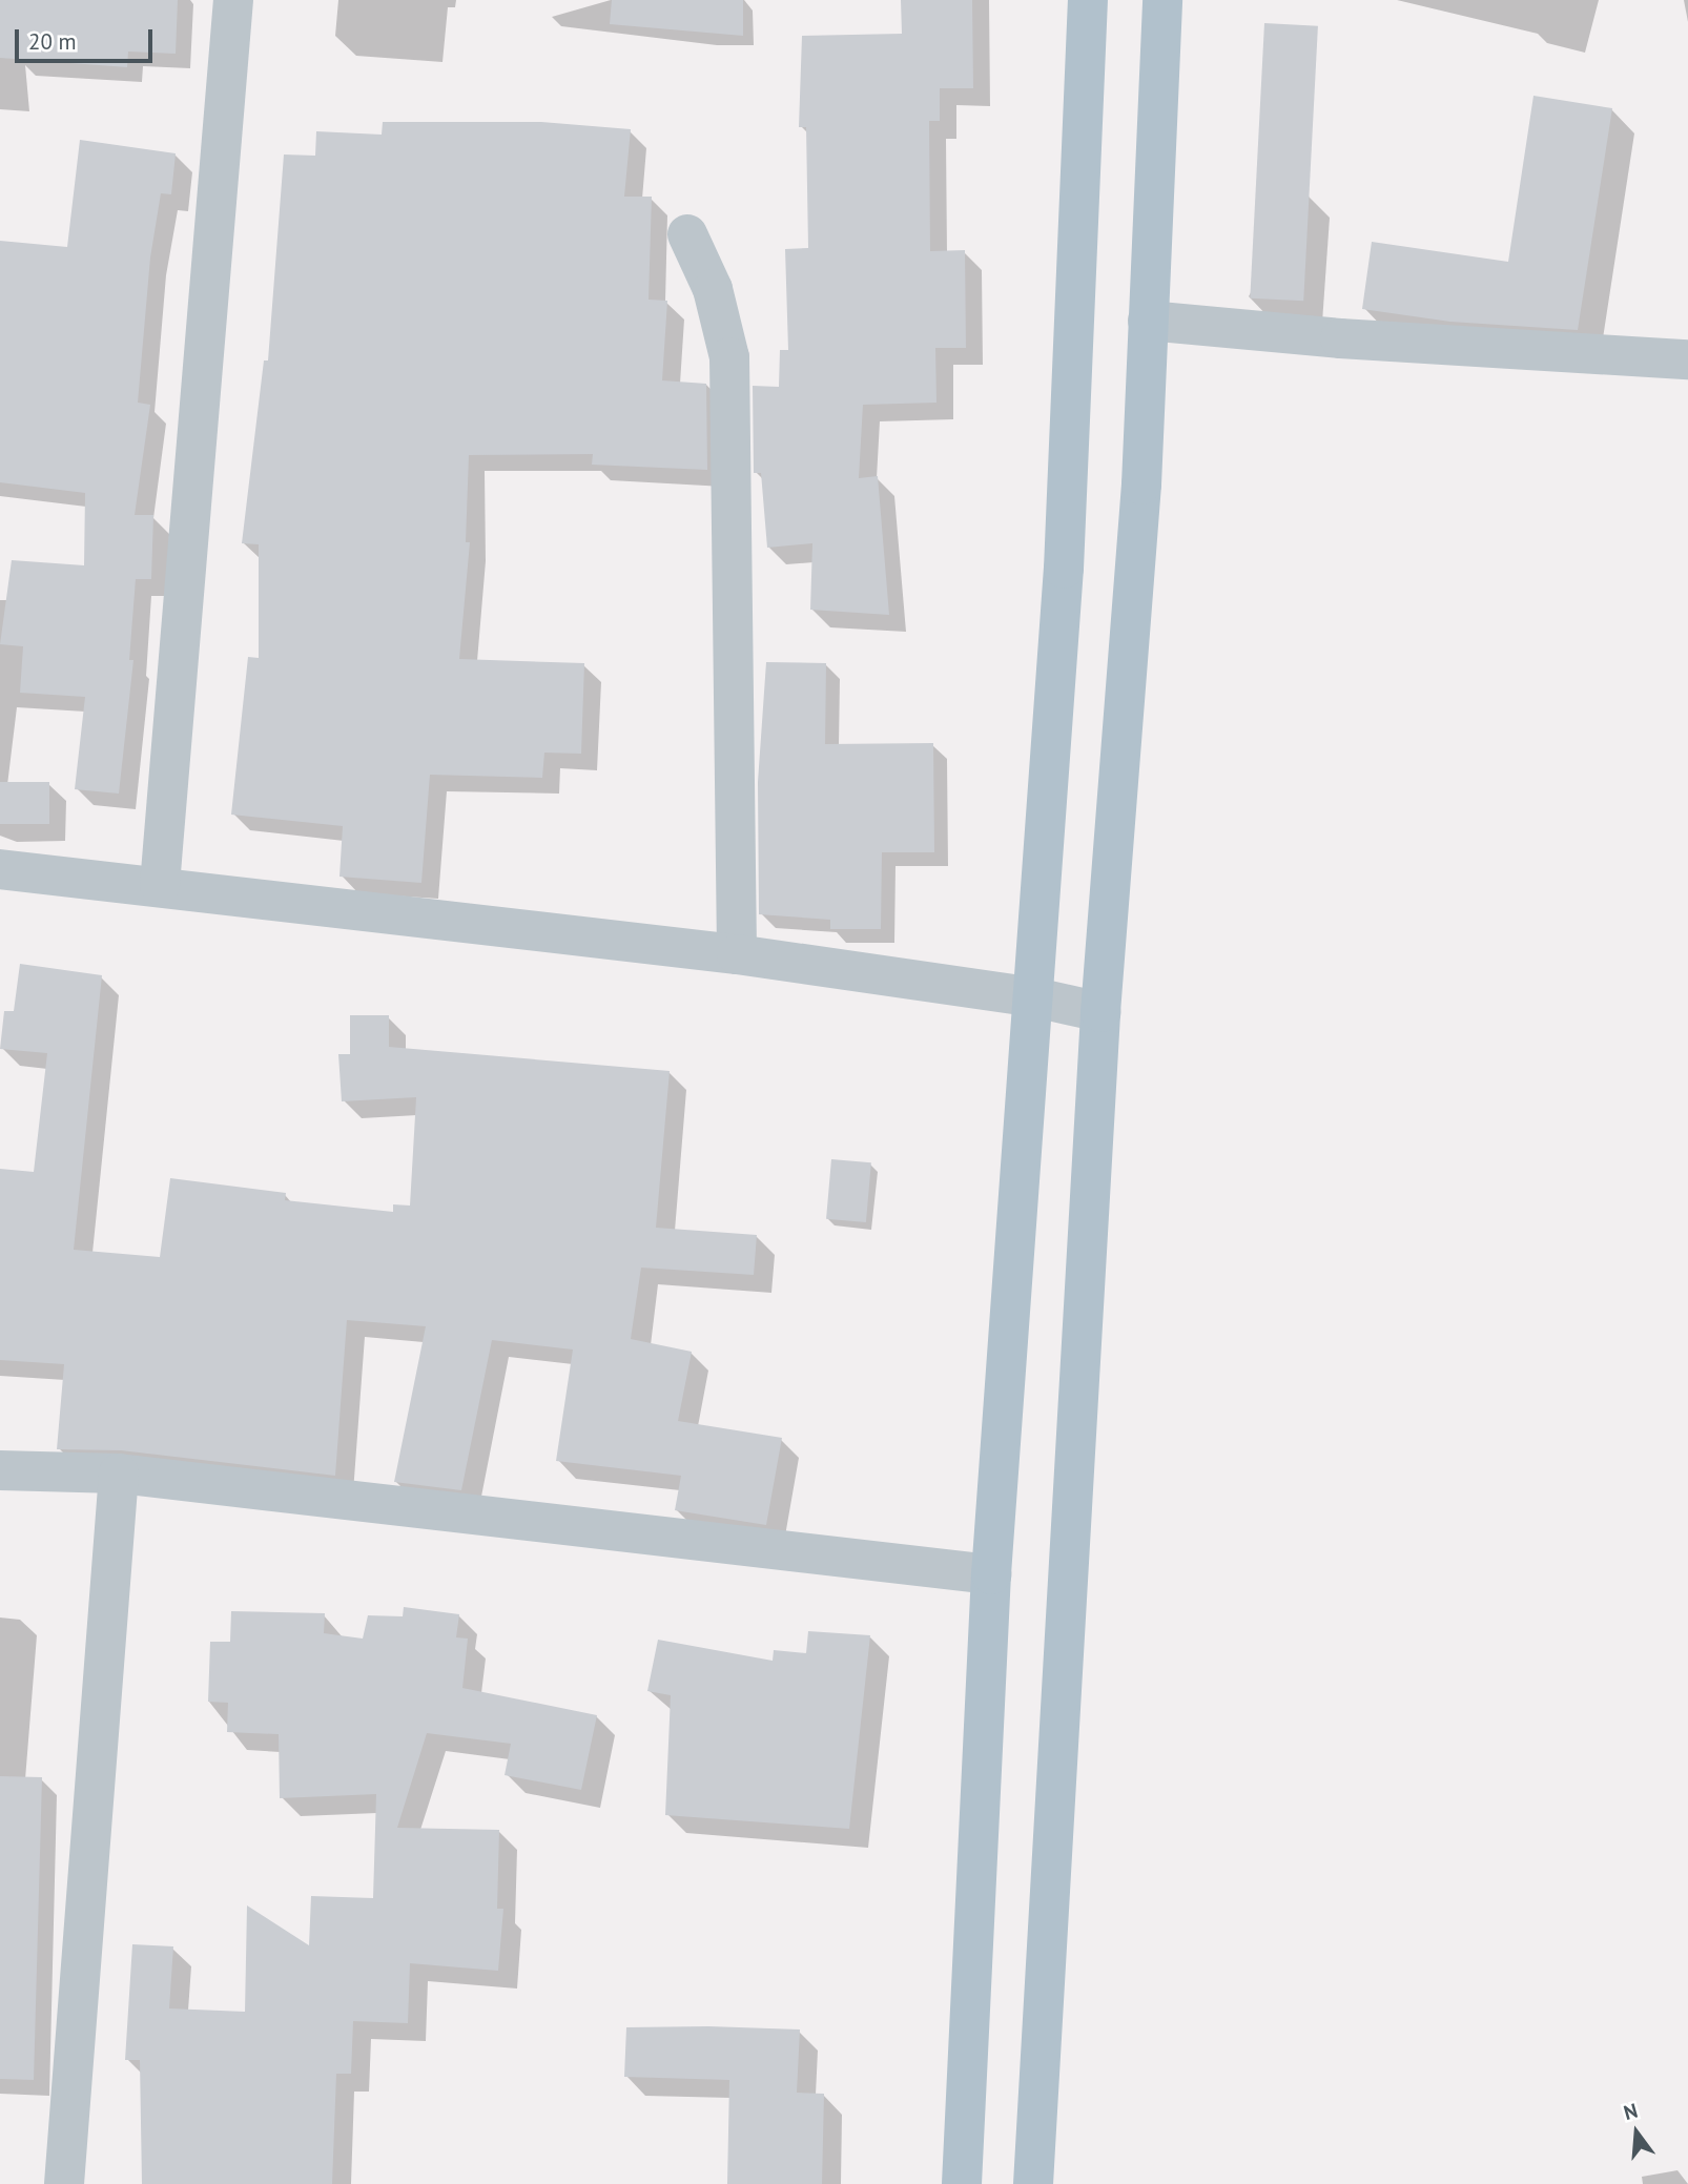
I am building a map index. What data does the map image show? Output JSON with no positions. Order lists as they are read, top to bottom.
{
  "scale_bar": "20 m",
  "north": "top"
}
